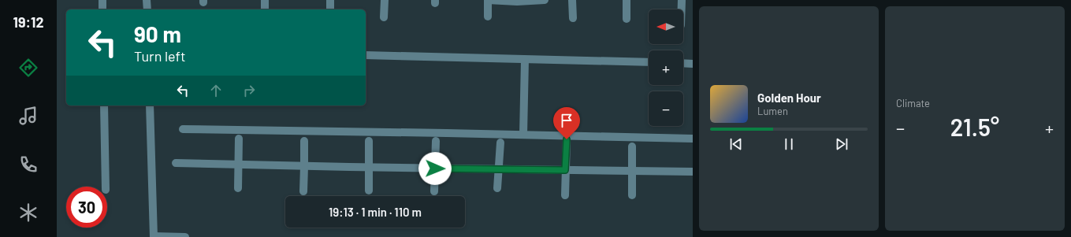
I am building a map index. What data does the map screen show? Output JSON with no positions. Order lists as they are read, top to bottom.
{
  "north": "left",
  "page": {
    "tabs": "19:12",
    "tile": "Climate",
    "map_buttons": ["+", "−"],
    "turn": ["90 m", "Turn left"],
    "song": ["Golden Hour", "Lumen"],
    "heat": ["−", "21.5°", "+"],
    "limit": "30",
    "trip": "19:13 · 1 min · 110 m"
  }
}
